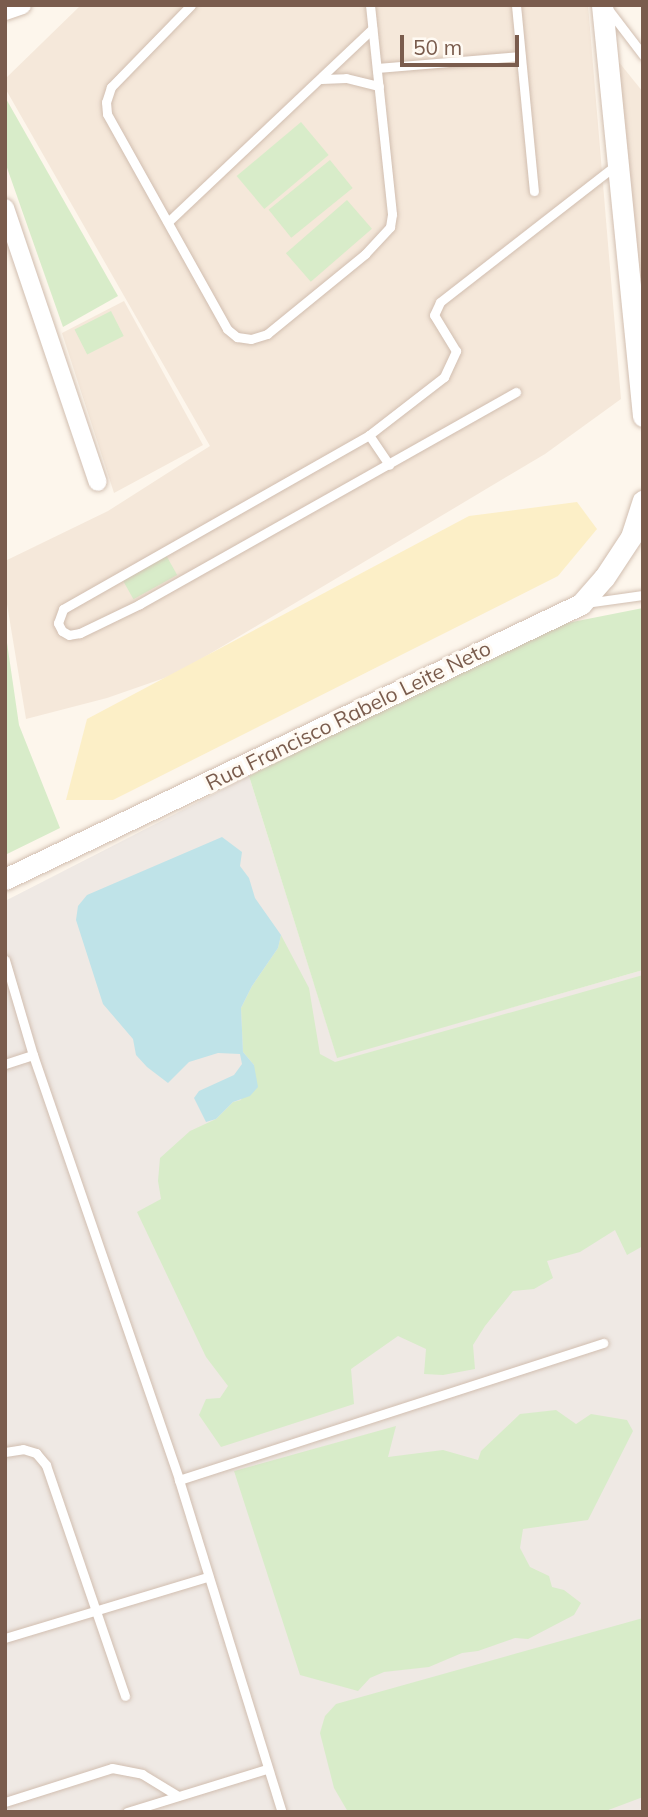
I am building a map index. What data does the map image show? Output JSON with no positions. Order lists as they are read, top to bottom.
{
  "streets": {
    "street": ["Rua Francisco Rabelo Leite Neto"]
  },
  "scale_bar": "50 m"
}
